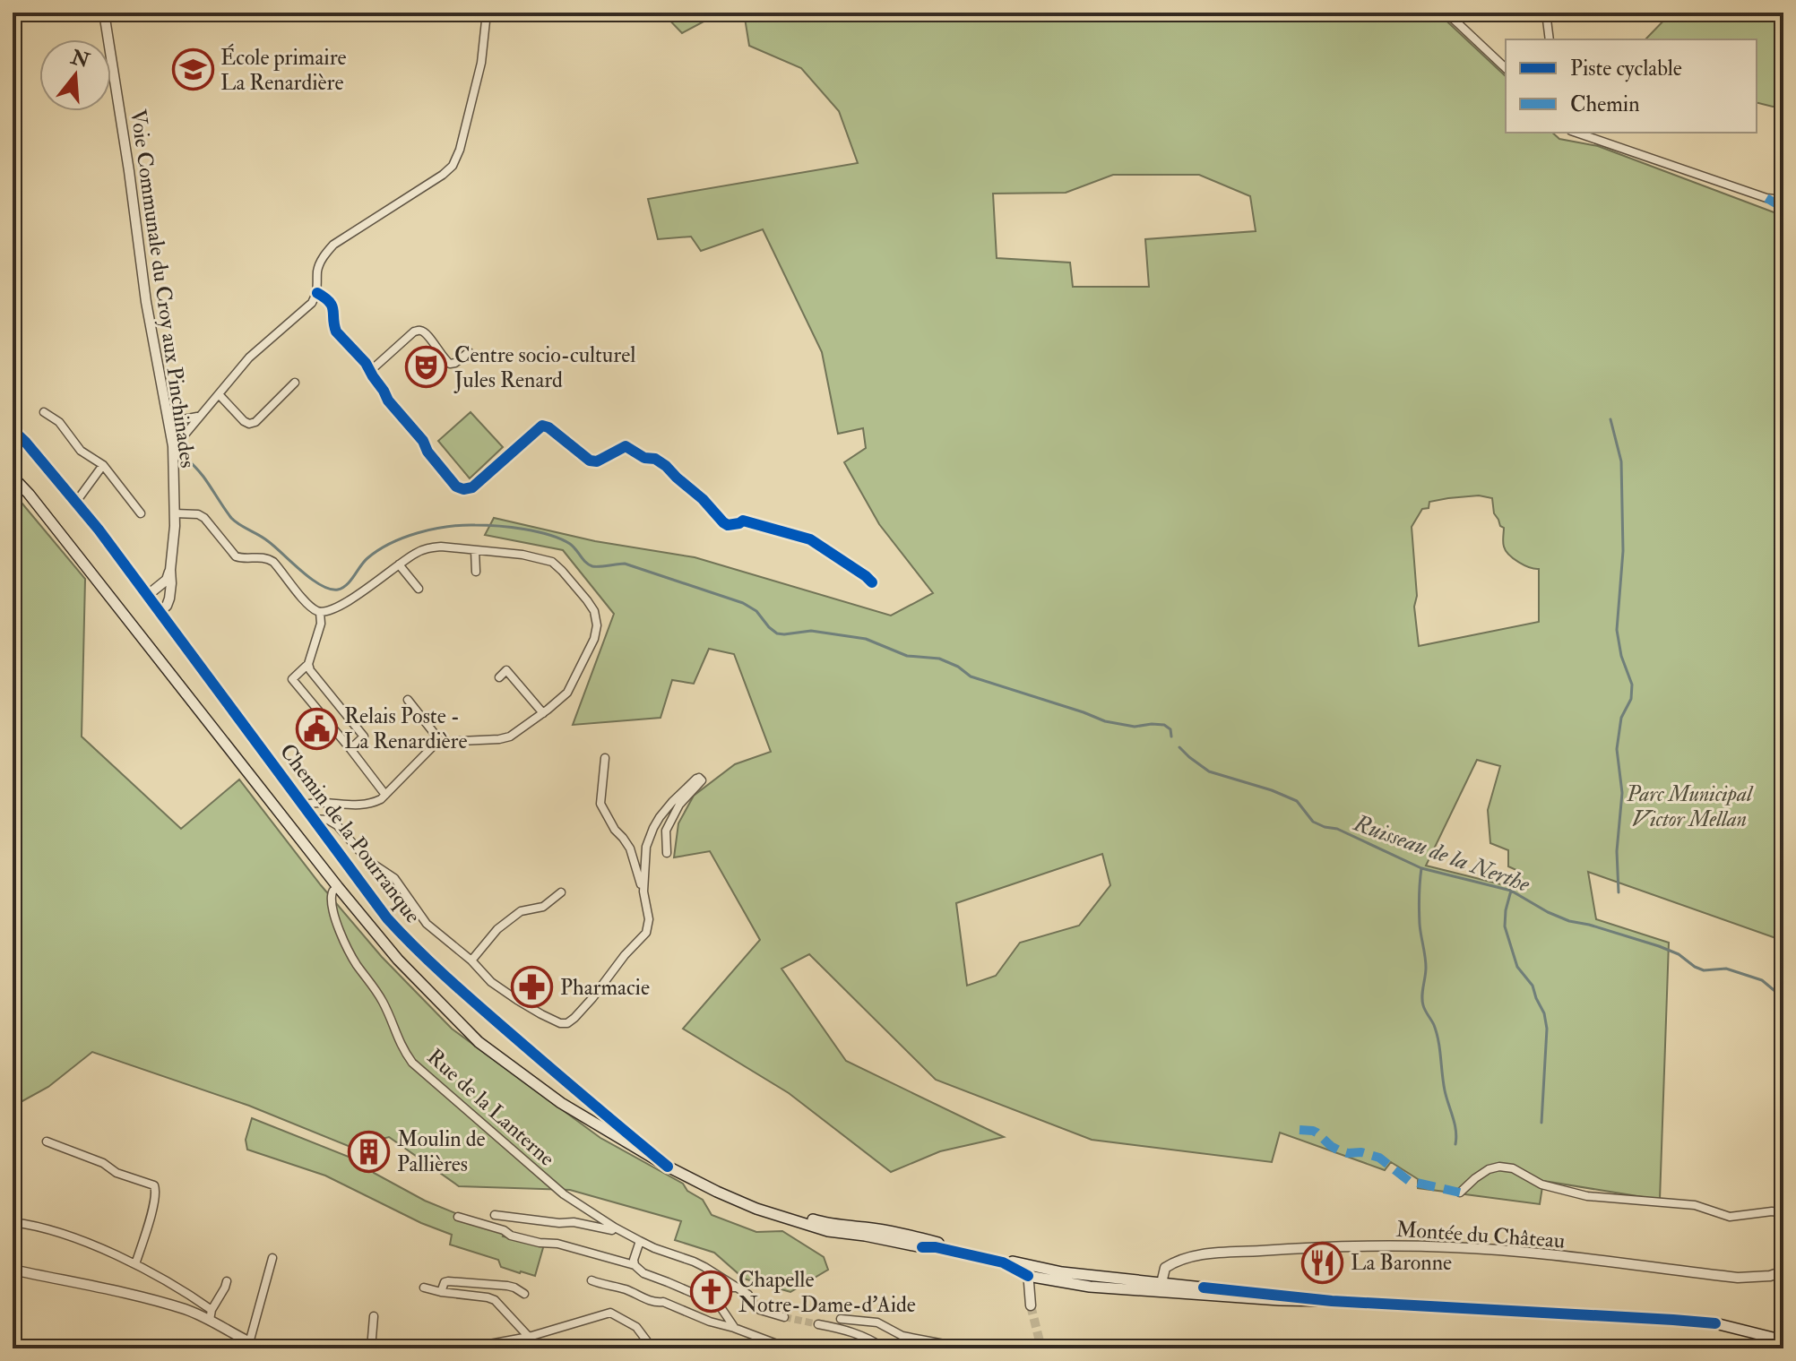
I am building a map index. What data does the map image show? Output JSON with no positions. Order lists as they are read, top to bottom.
{
  "streets": {
    "street": [
      "Voie Communale du Croy aux Pinchinades",
      "Chemin de la Pourranque",
      "Rue de la Lanterne",
      "Montée du Château"
    ]
  },
  "crossings": [
    ["Voie Communale du Croy aux Pinchinades", "Chemin de la Pourranque"]
  ],
  "water": ["Ruisseau de la Nerthe"],
  "parks": ["Parc Municipal Victor Mellan"],
  "places": {
    "school or university": ["École primaire La Renardière"],
    "theatre": ["Centre socio-culturel Jules Renard"],
    "public building": ["Relais Poste - La Renardière"],
    "pharmacy": ["Pharmacie"],
    "building": ["Moulin de Pallières"],
    "restaurant": ["La Baronne"],
    "church": ["Chapelle Notre-Dame-d'Aide"]
  },
  "legend": ["Piste cyclable", "Chemin"],
  "north": "top"
}
